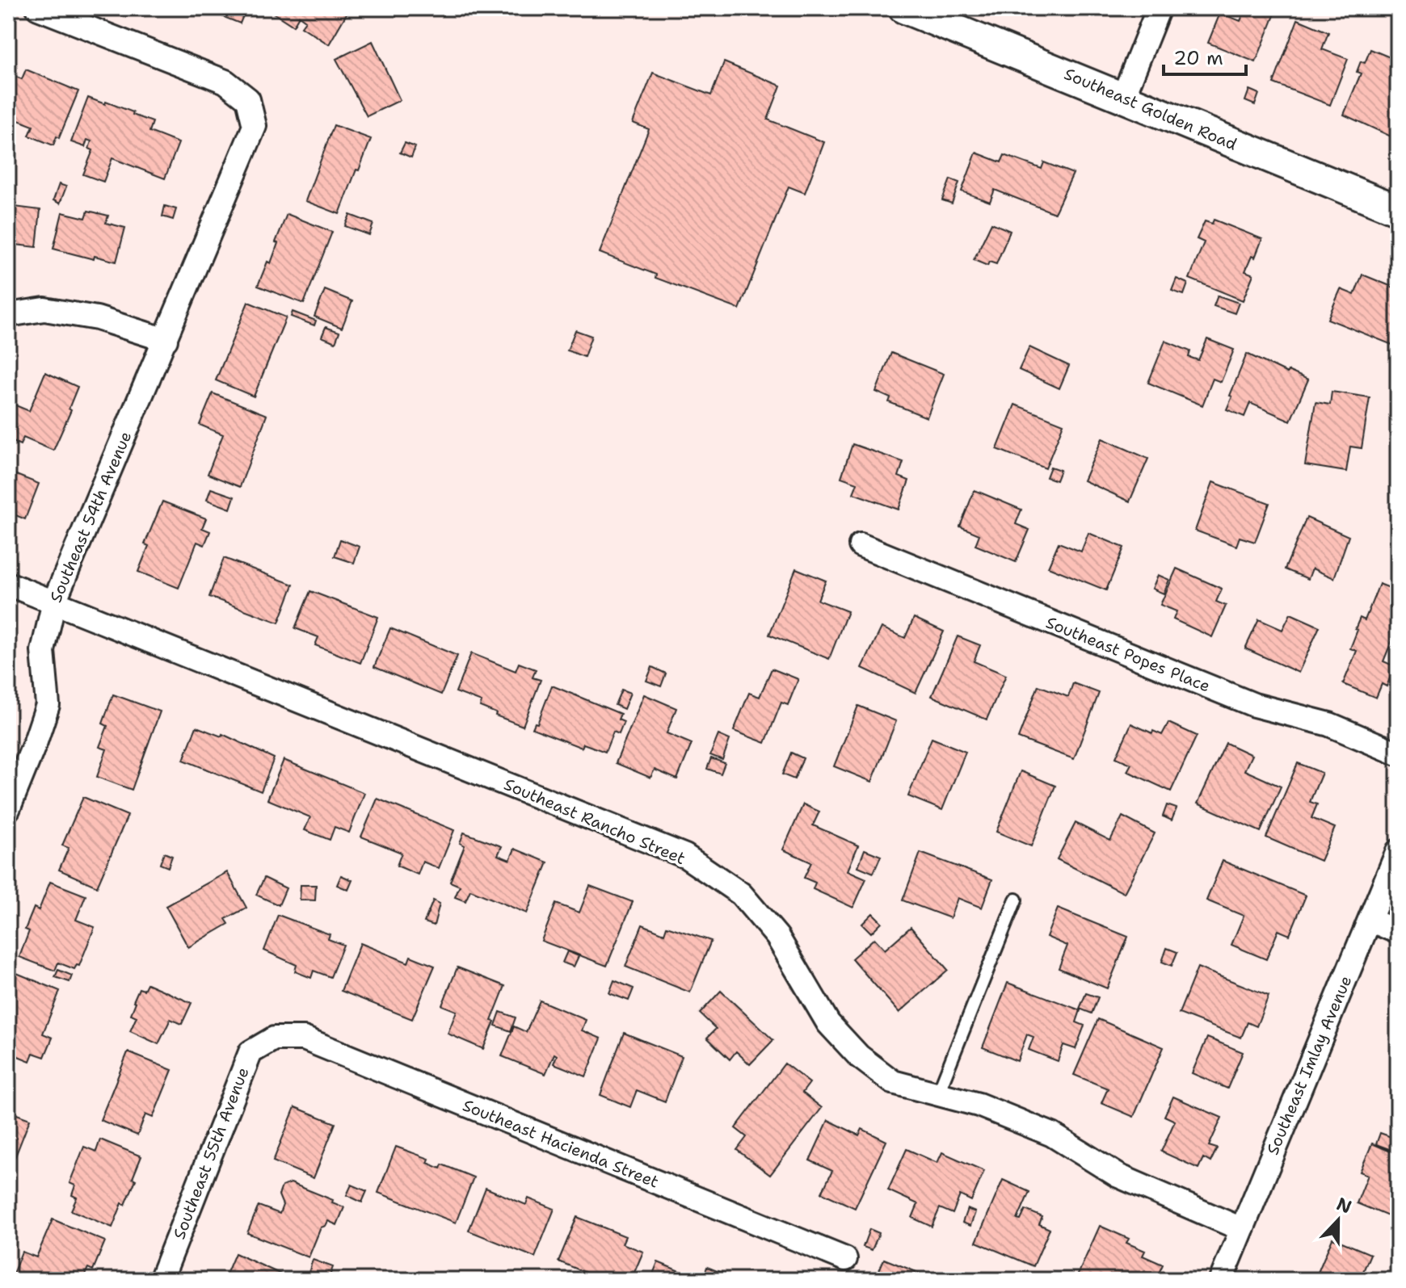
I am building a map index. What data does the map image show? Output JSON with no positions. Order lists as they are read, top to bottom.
{
  "streets": {
    "street": [
      "Southeast Golden Road",
      "Southeast 54th Avenue",
      "Southeast Popes Place",
      "Southeast Rancho Street",
      "Southeast Imlay Avenue",
      "Southeast Hacienda Street",
      "Southeast 55th Avenue"
    ]
  },
  "crossings": [
    ["Southeast 54th Avenue", "Southeast Rancho Street"],
    ["Southeast Rancho Street", "Southeast Imlay Avenue"],
    ["Southeast Hacienda Street", "Southeast 55th Avenue"]
  ],
  "scale_bar": "20 m",
  "north": "top"
}
